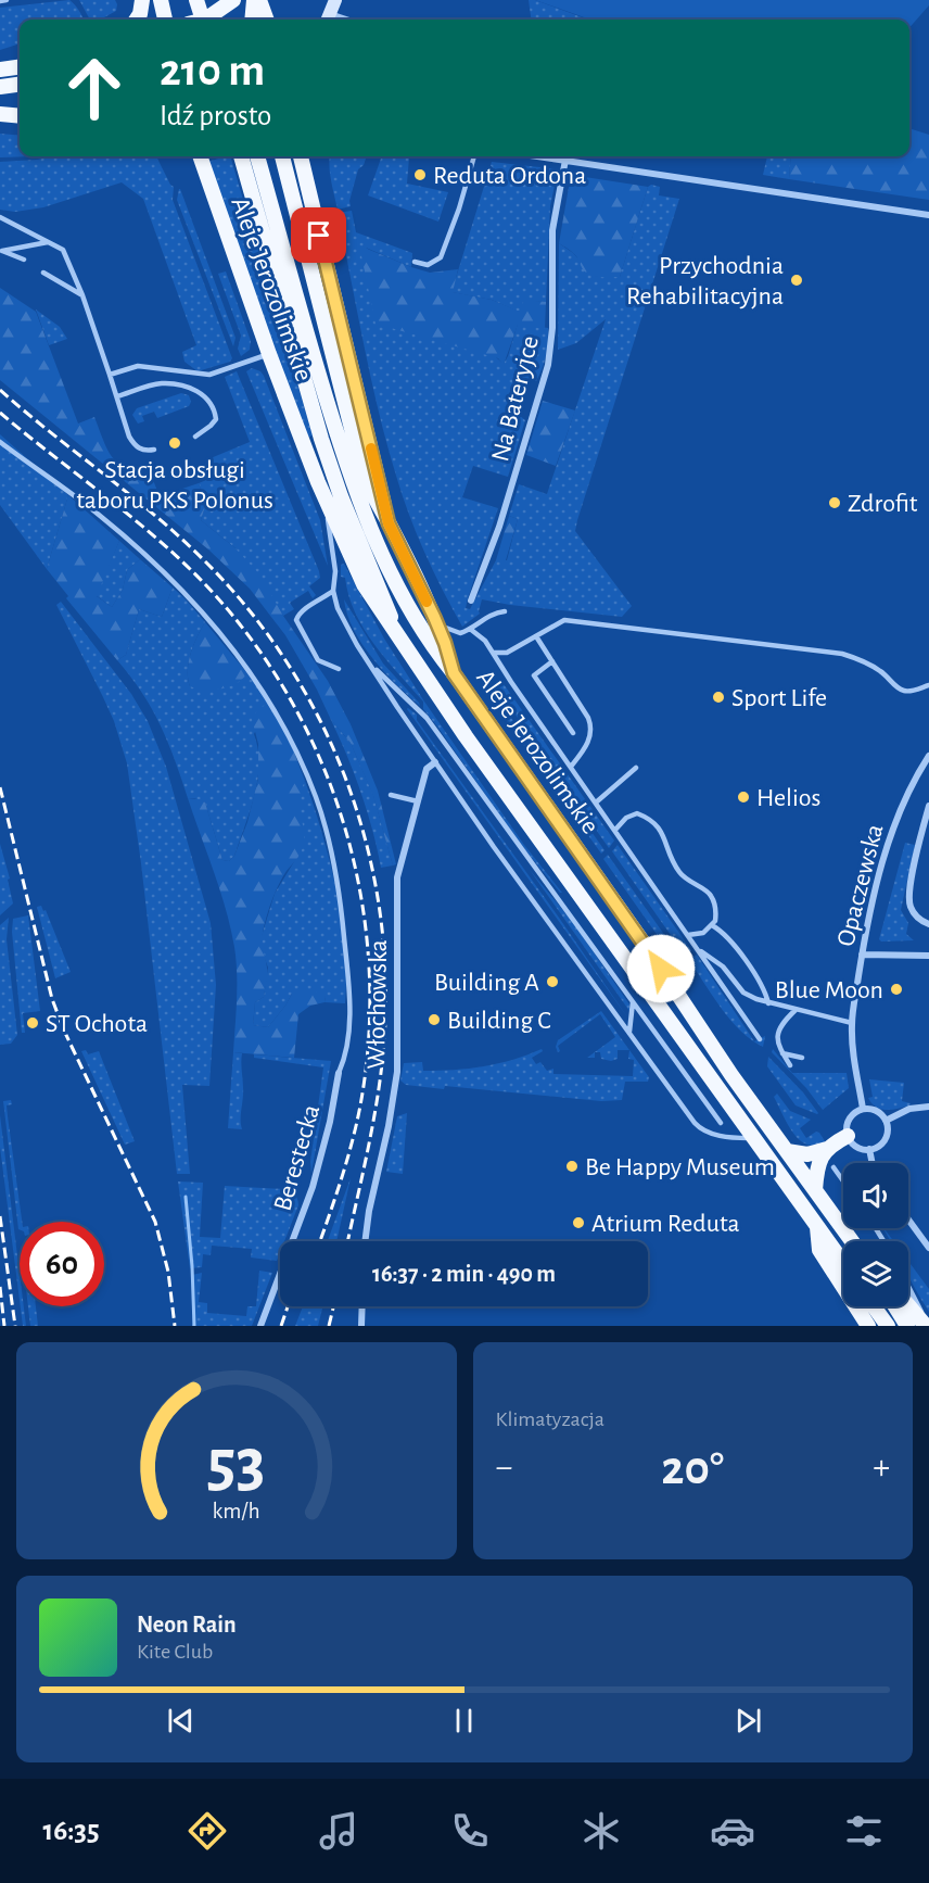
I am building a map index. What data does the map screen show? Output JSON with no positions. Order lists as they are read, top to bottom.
{
  "streets": {
    "main road": ["Aleje Jerozolimskie"],
    "street": [
      "Na Bateryjce",
      "Opaczewska",
      "Włochowska",
      "Berestecka"
    ]
  },
  "places": [
    "Reduta Ordona",
    "Przychodnia Rehabilitacyjna",
    "Stacja obsługi taboru PKS Polonus",
    "Zdrofit",
    "Sport Life",
    "Helios",
    "Building A",
    "Blue Moon",
    "Building C",
    "ST Ochota",
    "Be Happy Museum",
    "Atrium Reduta"
  ],
  "page": {
    "turn": ["210 m", "Idź prosto"],
    "limit": "60",
    "trip": "16:37 · 2 min · 490 m",
    "tile": "Klimatyzacja",
    "heat": ["−", "20°", "+"],
    "song": ["Neon Rain", "Kite Club"],
    "tabs": "16:35",
    "gauge": ["53", "km/h"]
  }
}
